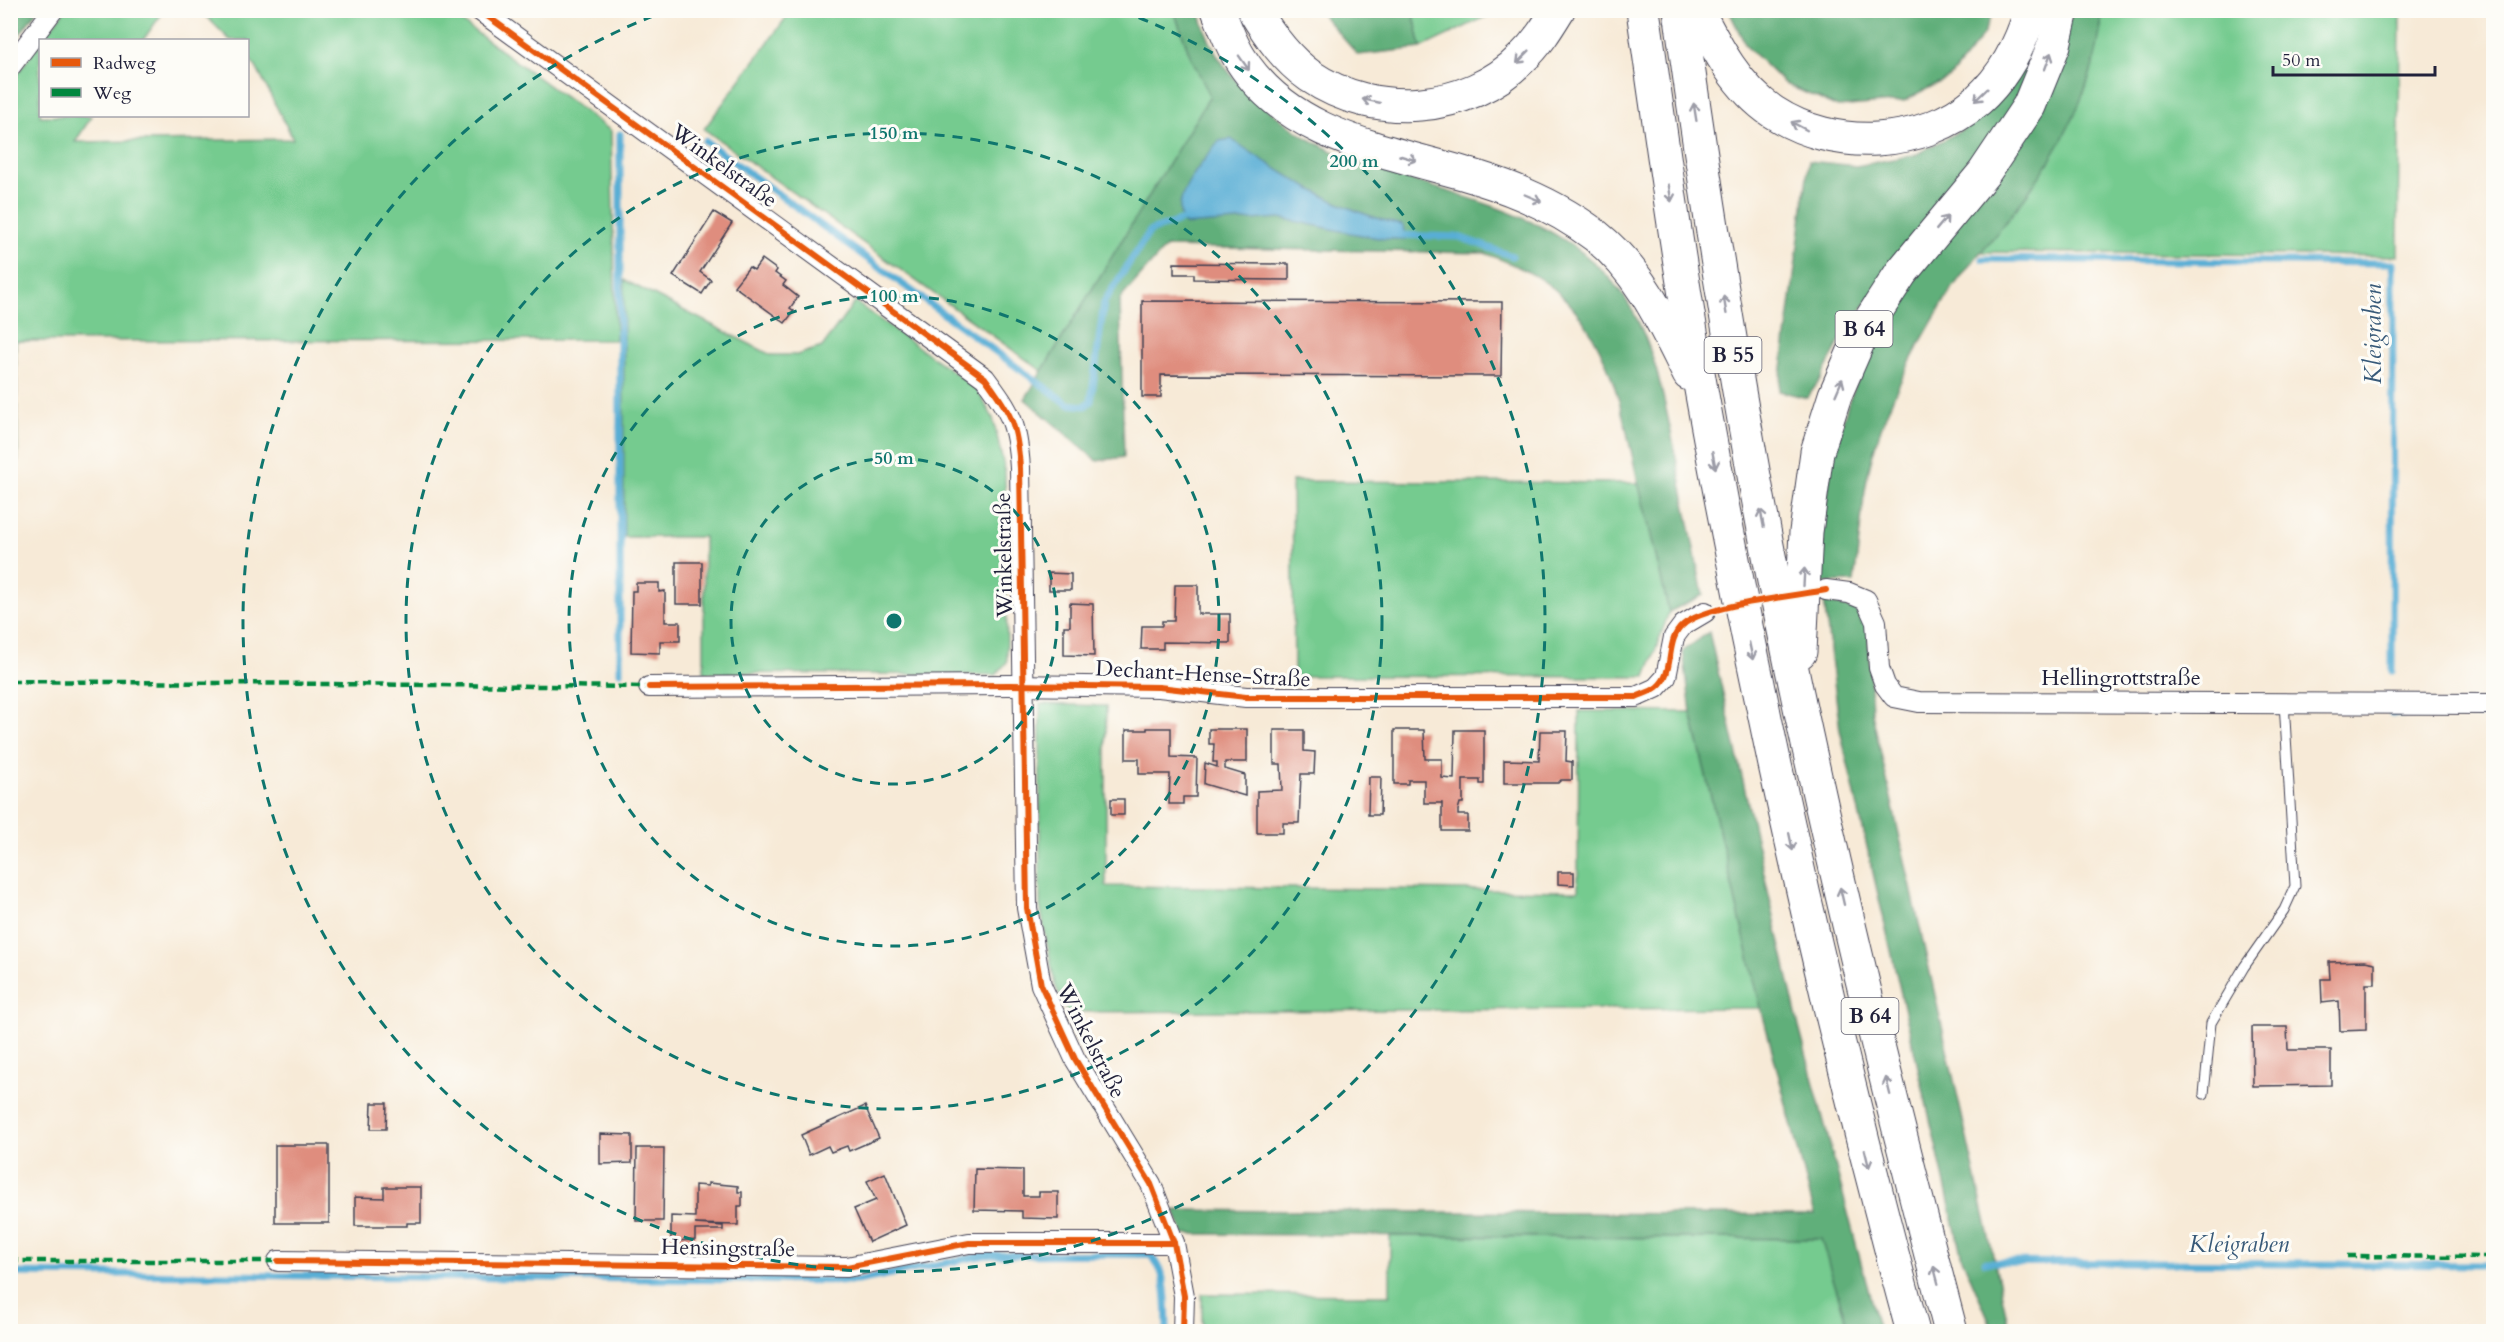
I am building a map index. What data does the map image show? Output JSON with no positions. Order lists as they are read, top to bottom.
{
  "streets": {
    "highway": ["B 64", "B 55"],
    "street": [
      "Winkelstraße",
      "Dechant-Hense-Straße",
      "Hellingrottstraße",
      "Hensingstraße"
    ]
  },
  "crossings": [
    ["Winkelstraße", "Dechant-Hense-Straße"],
    ["Winkelstraße", "Hensingstraße"],
    ["B 64", "B 55"]
  ],
  "water": ["Kleigraben"],
  "legend": ["Radweg", "Weg"],
  "scale_bar": "50 m",
  "rings": [
    "150 m",
    "200 m",
    "100 m",
    "50 m"
  ]
}
